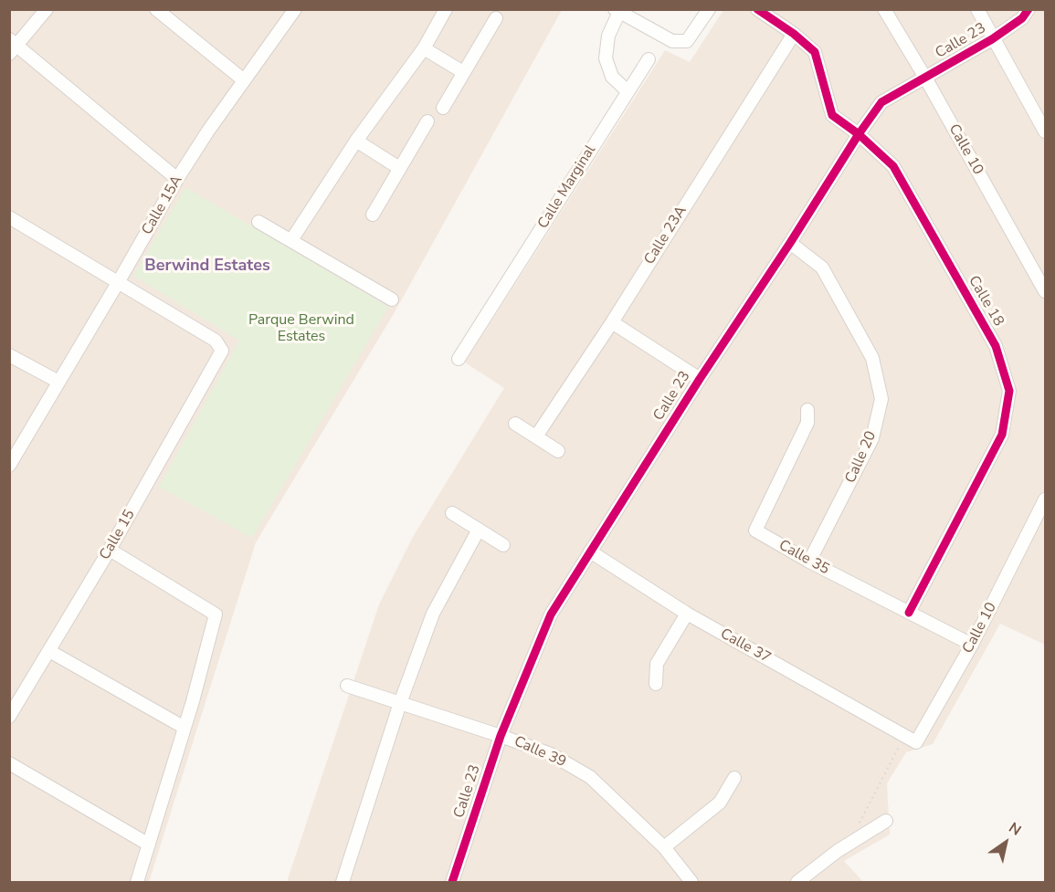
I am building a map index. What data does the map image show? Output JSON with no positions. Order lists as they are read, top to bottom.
{
  "streets": {
    "street": [
      "Calle 23",
      "Calle 10",
      "Calle Marginal",
      "Calle 15A",
      "Calle 23A",
      "Calle 18",
      "Calle 20",
      "Calle 15",
      "Calle 35",
      "Calle 37",
      "Calle 39"
    ]
  },
  "crossings": [
    ["Calle 23", "Calle 10"],
    ["Calle 23", "Calle 18"],
    ["Calle 23", "Calle 20"],
    ["Calle 23", "Calle 37"],
    ["Calle 23", "Calle 39"],
    ["Calle 10", "Calle 35"],
    ["Calle 10", "Calle 37"],
    ["Calle 15A", "Calle 15"],
    ["Calle 23A", "Calle 18"],
    ["Calle 18", "Calle 35"],
    ["Calle 20", "Calle 35"]
  ],
  "districts": ["Berwind Estates"],
  "parks": ["Parque Berwind Estates"],
  "north": "top right"
}
